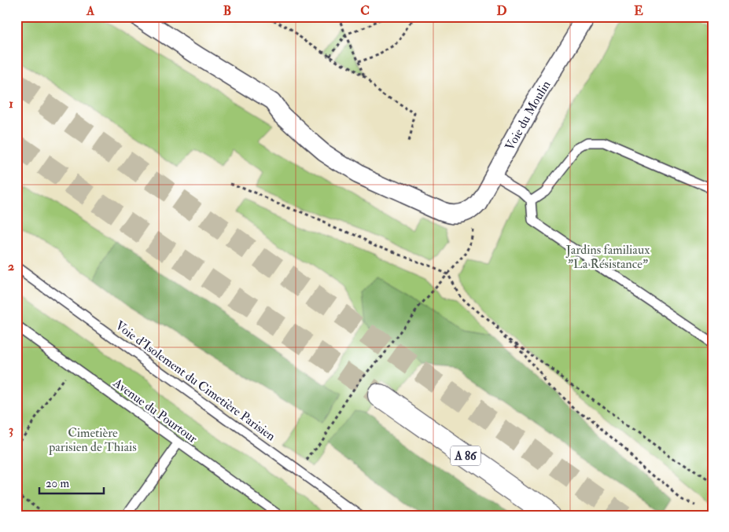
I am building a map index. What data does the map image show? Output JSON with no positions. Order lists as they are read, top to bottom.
{
  "streets": {
    "highway": ["A 86"],
    "street": ["Voie du Moulin"],
    "lane": ["Voie d'Isolement du Cimetière Parisien", "Avenue du Pourtour"]
  },
  "parks": ["Jardins familiaux \"La Résistance\"", "Cimetière parisien de Thiais"],
  "scale_bar": "20 m",
  "grid": {
    "columns": [
      "A",
      "B",
      "C",
      "D",
      "E"
    ],
    "rows": ["1", "2", "3"]
  }
}
